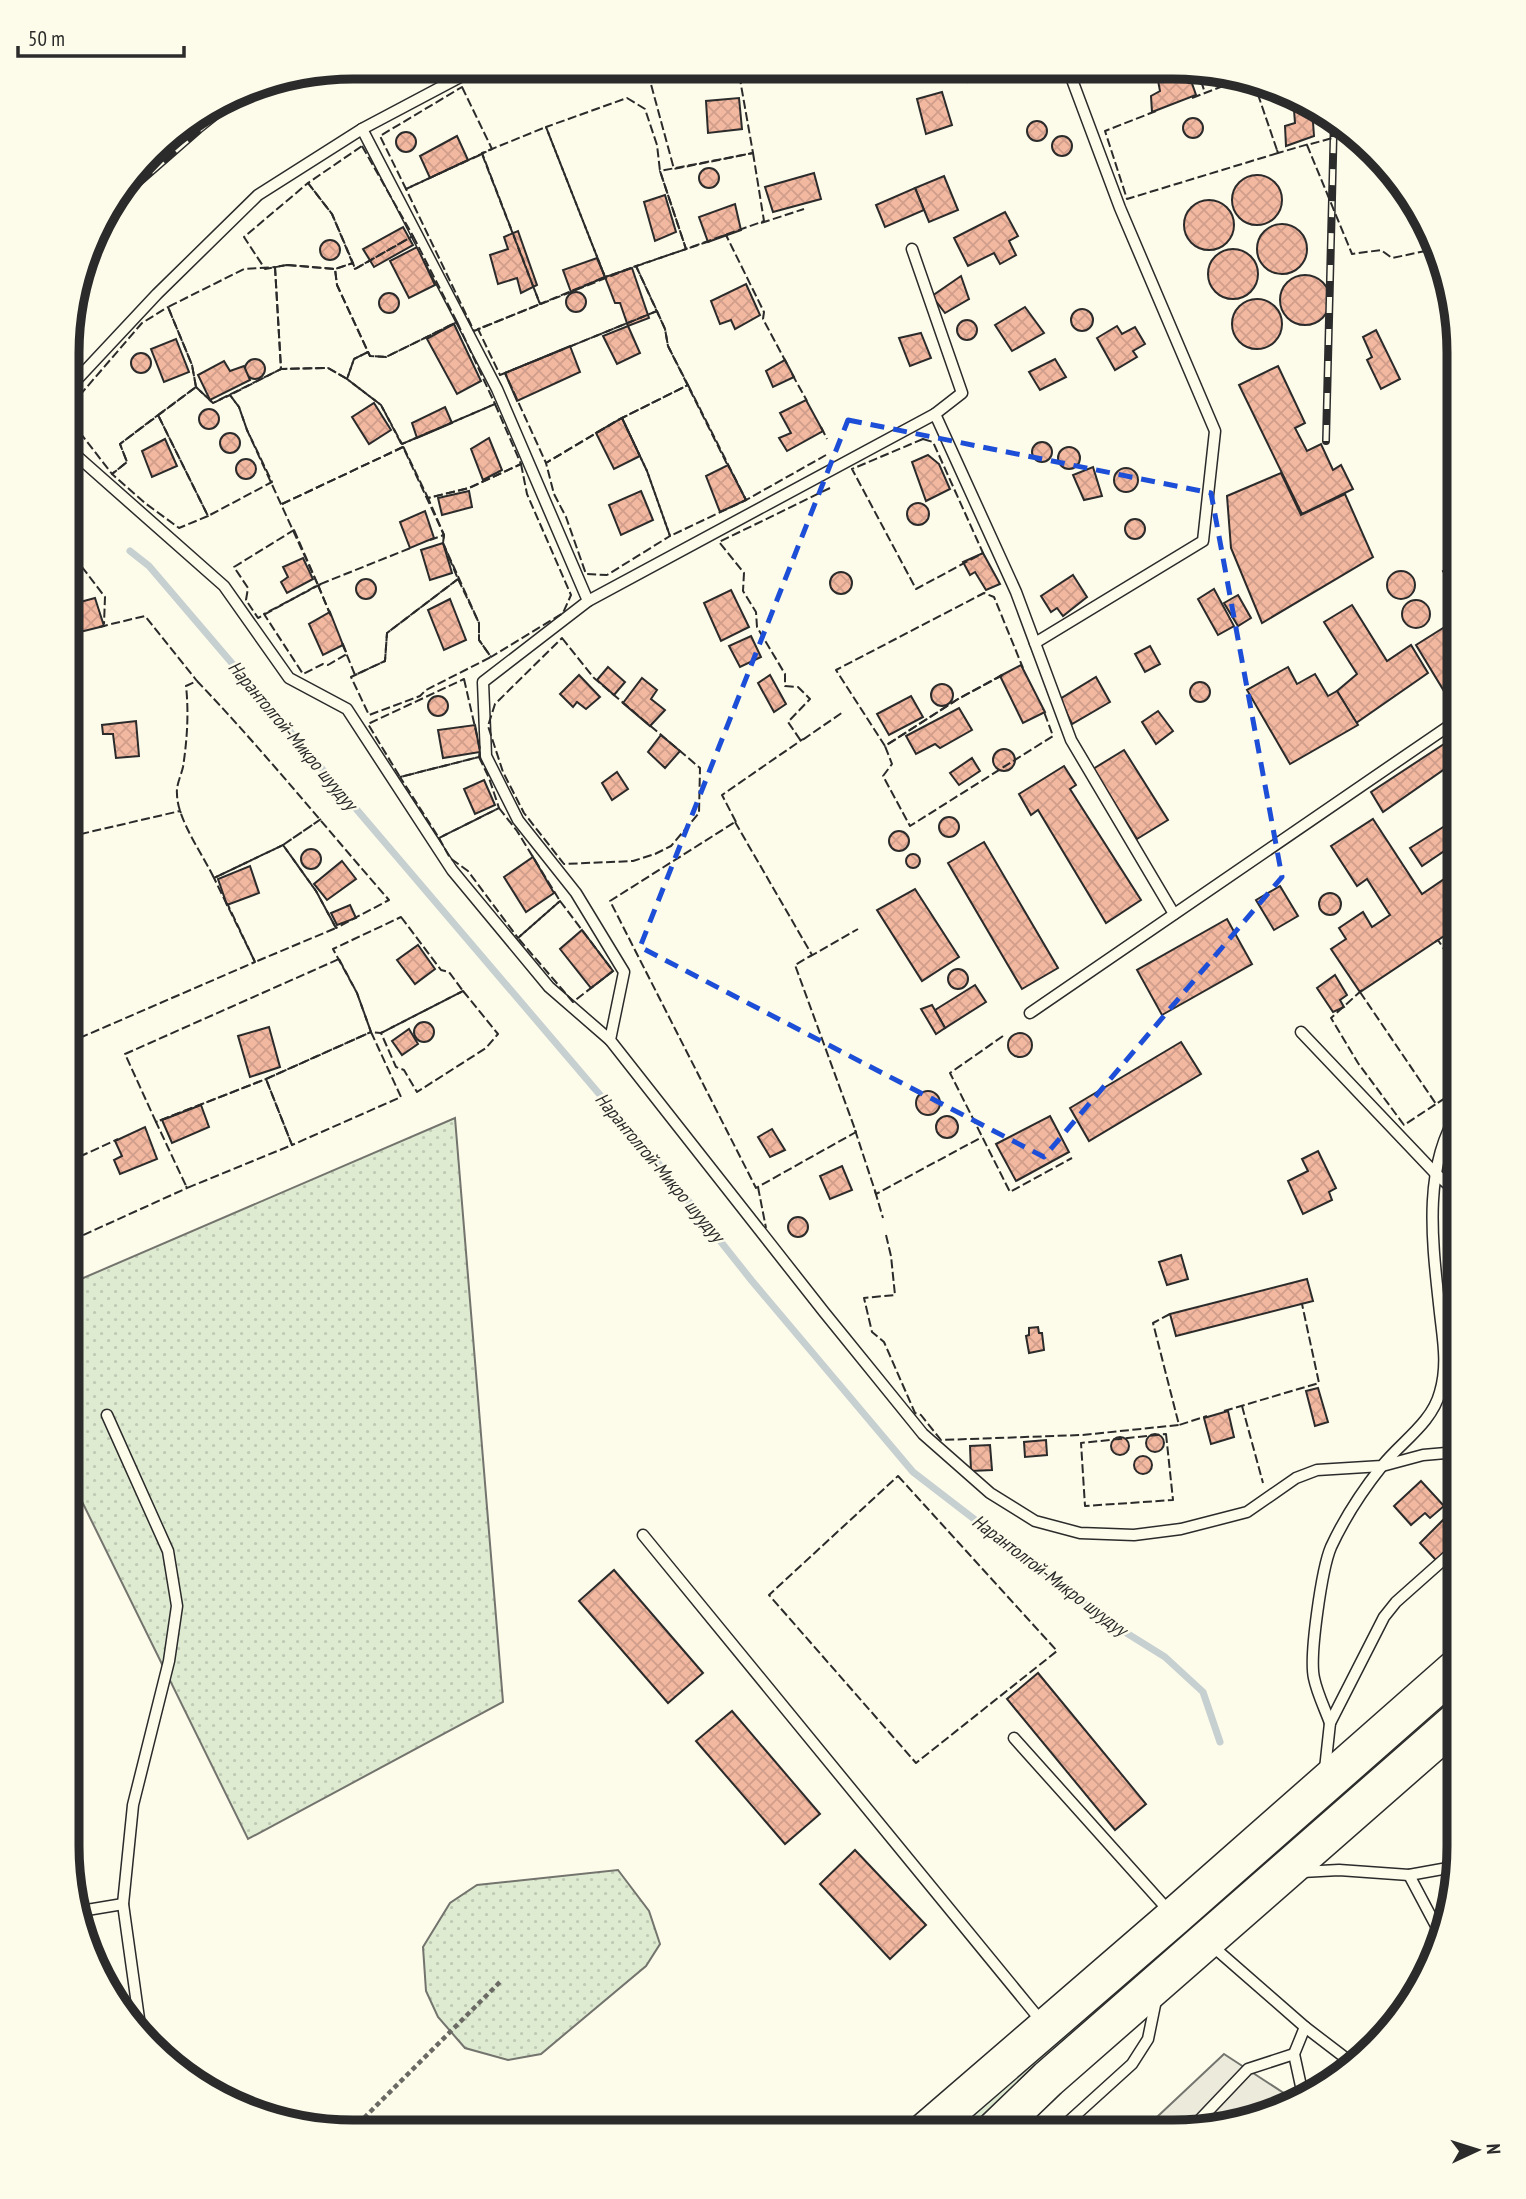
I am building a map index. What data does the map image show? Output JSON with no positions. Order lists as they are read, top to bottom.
{
  "water": ["Нарантолгой-Микро шуудуу"],
  "scale_bar": "50 m",
  "north": "right"
}
